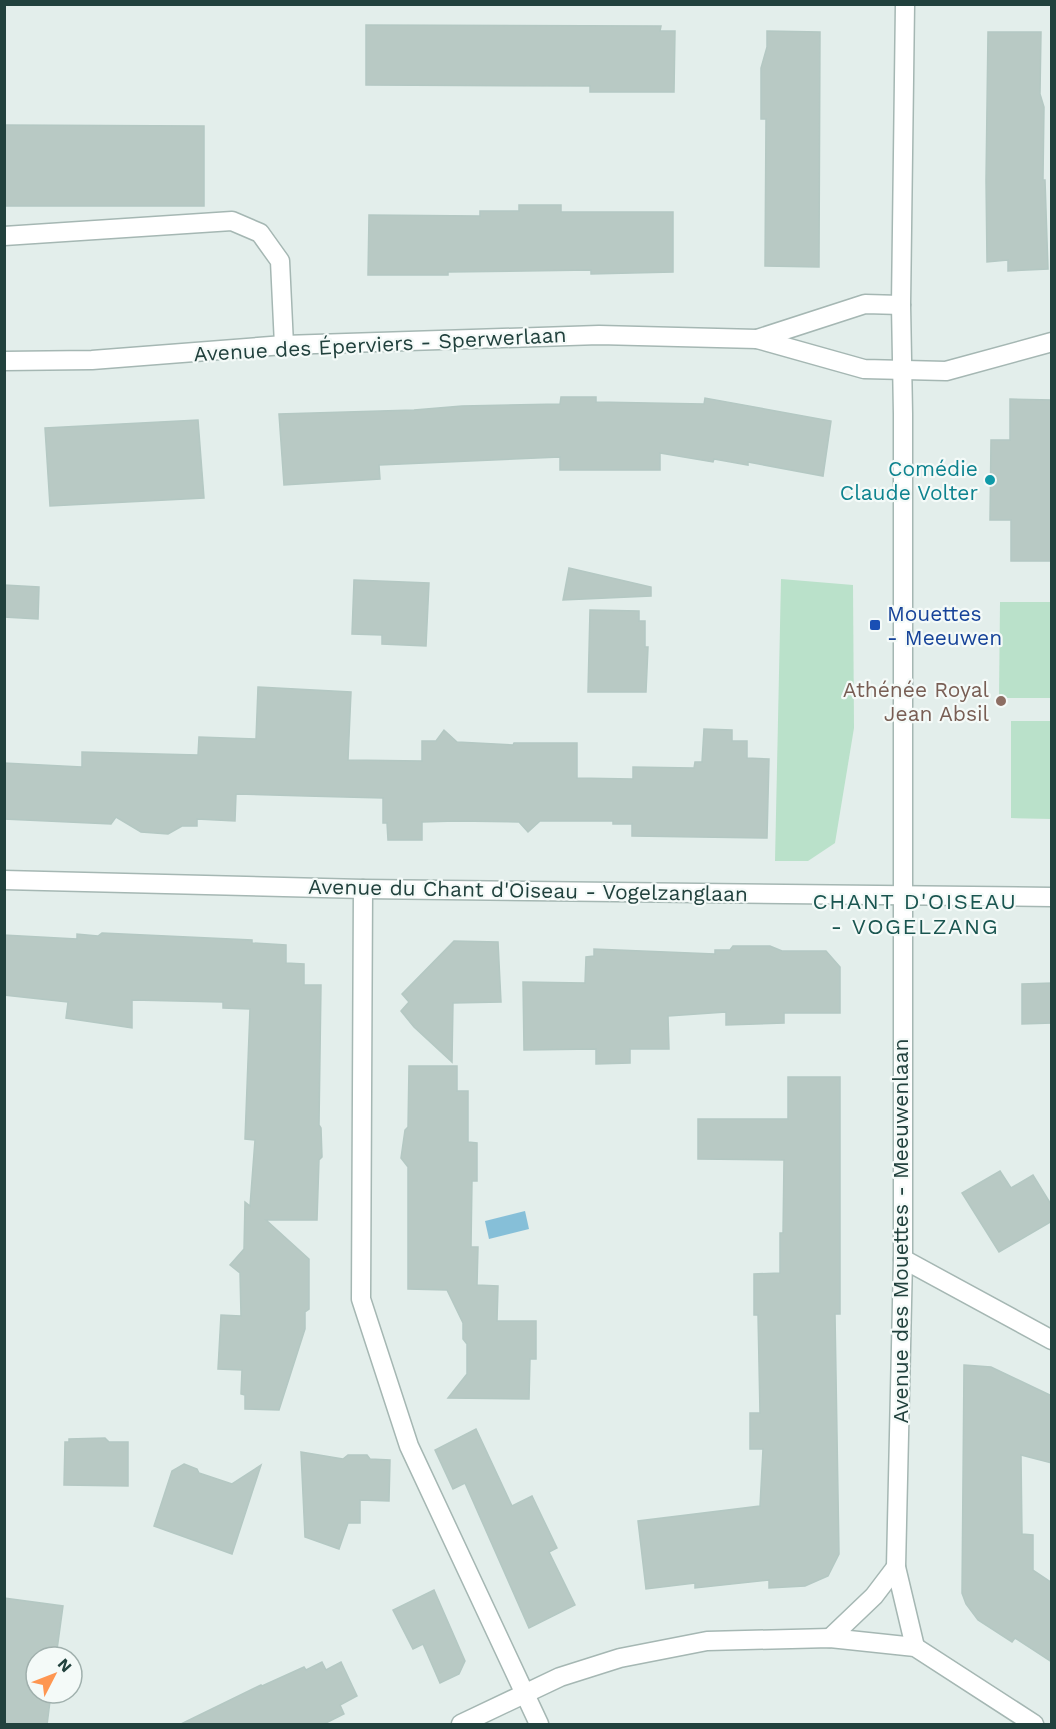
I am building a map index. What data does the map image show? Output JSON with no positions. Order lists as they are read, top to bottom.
{
  "streets": {
    "street": ["Avenue des Éperviers - Sperwerlaan", "Avenue du Chant d'Oiseau - Vogelzanglaan", "Avenue des Mouettes - Meeuwenlaan"]
  },
  "crossings": [
    ["Avenue des Éperviers - Sperwerlaan", "Avenue des Mouettes - Meeuwenlaan"],
    ["Avenue du Chant d'Oiseau - Vogelzanglaan", "Avenue des Mouettes - Meeuwenlaan"]
  ],
  "districts": ["CHANT D'OISEAU - VOGELZANG"],
  "places": {
    "other": ["Comédie Claude Volter", "Athénée Royal Jean Absil"],
    "transit": ["Mouettes - Meeuwen"]
  },
  "north": "top right"
}
